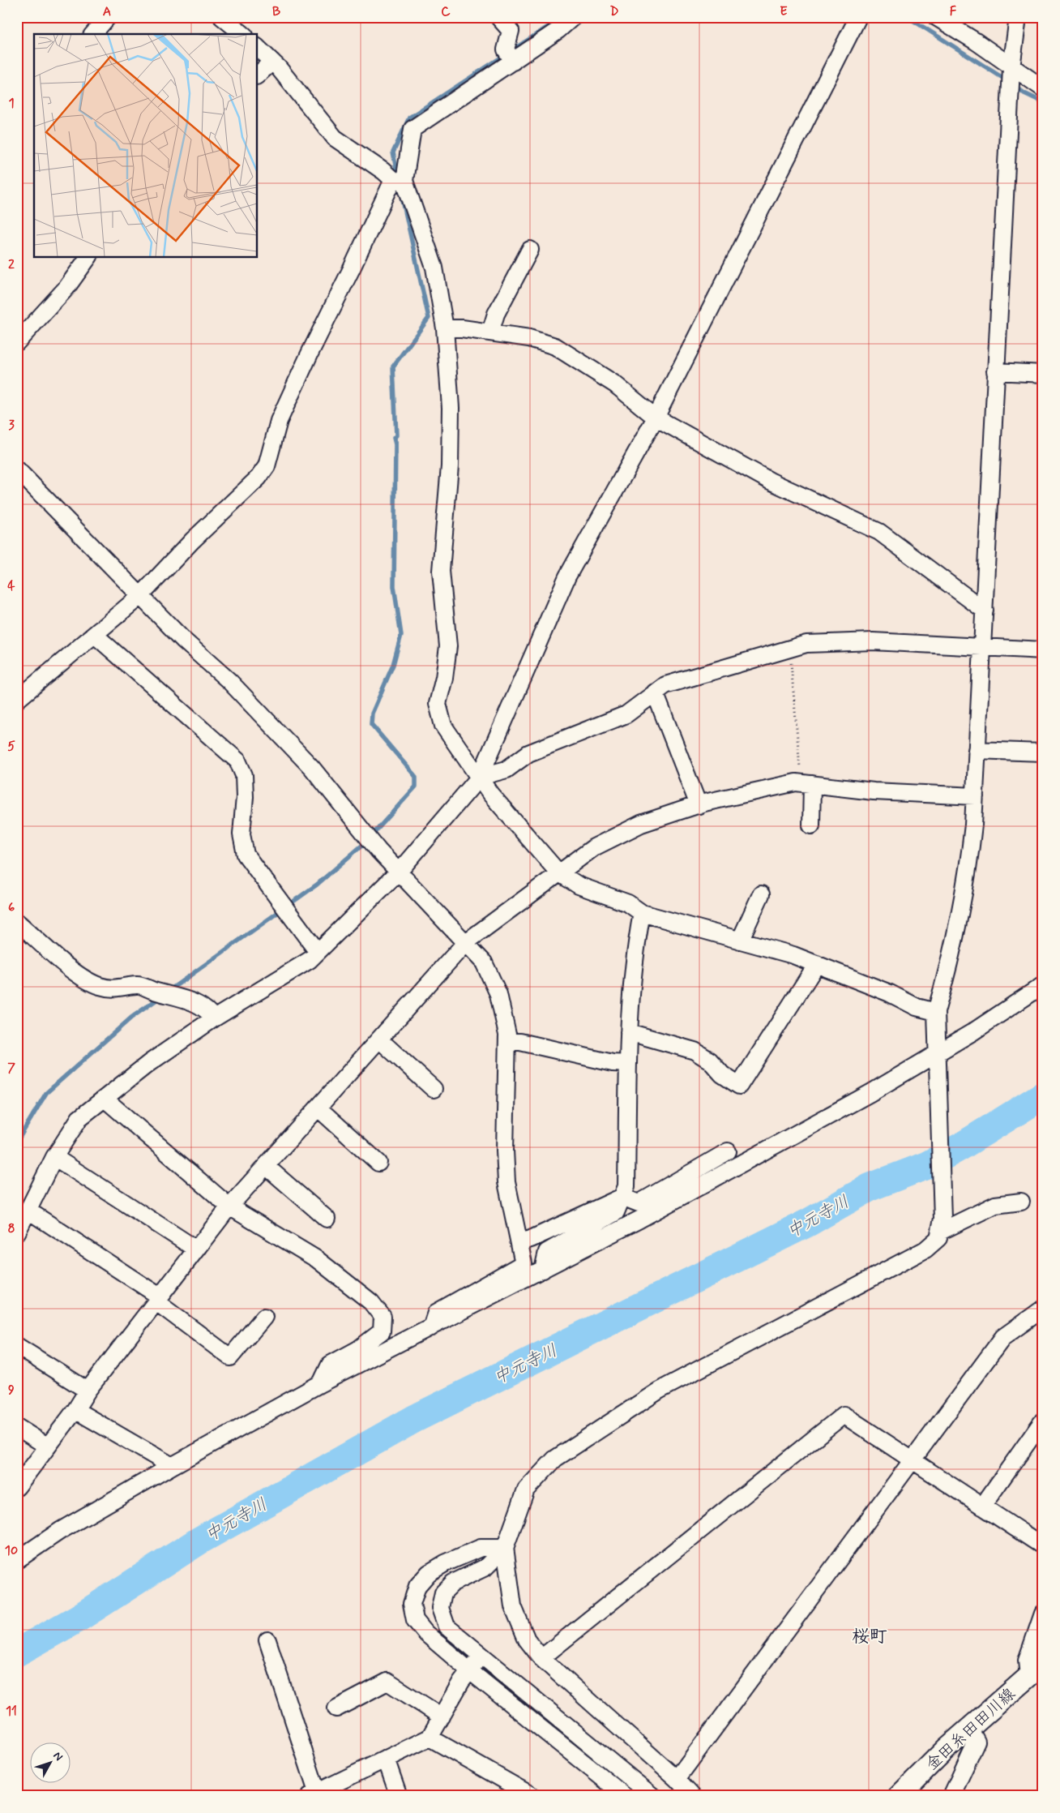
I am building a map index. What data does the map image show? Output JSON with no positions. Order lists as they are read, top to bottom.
{
  "streets": {
    "main road": ["金田糸田田川線"]
  },
  "districts": ["桜町"],
  "water": ["中元寺川"],
  "north": "top right",
  "grid": {
    "columns": [
      "A",
      "B",
      "C",
      "D",
      "E",
      "F"
    ],
    "rows": [
      "1",
      "2",
      "3",
      "4",
      "5",
      "6",
      "7",
      "8",
      "9",
      "10",
      "11"
    ]
  }
}
